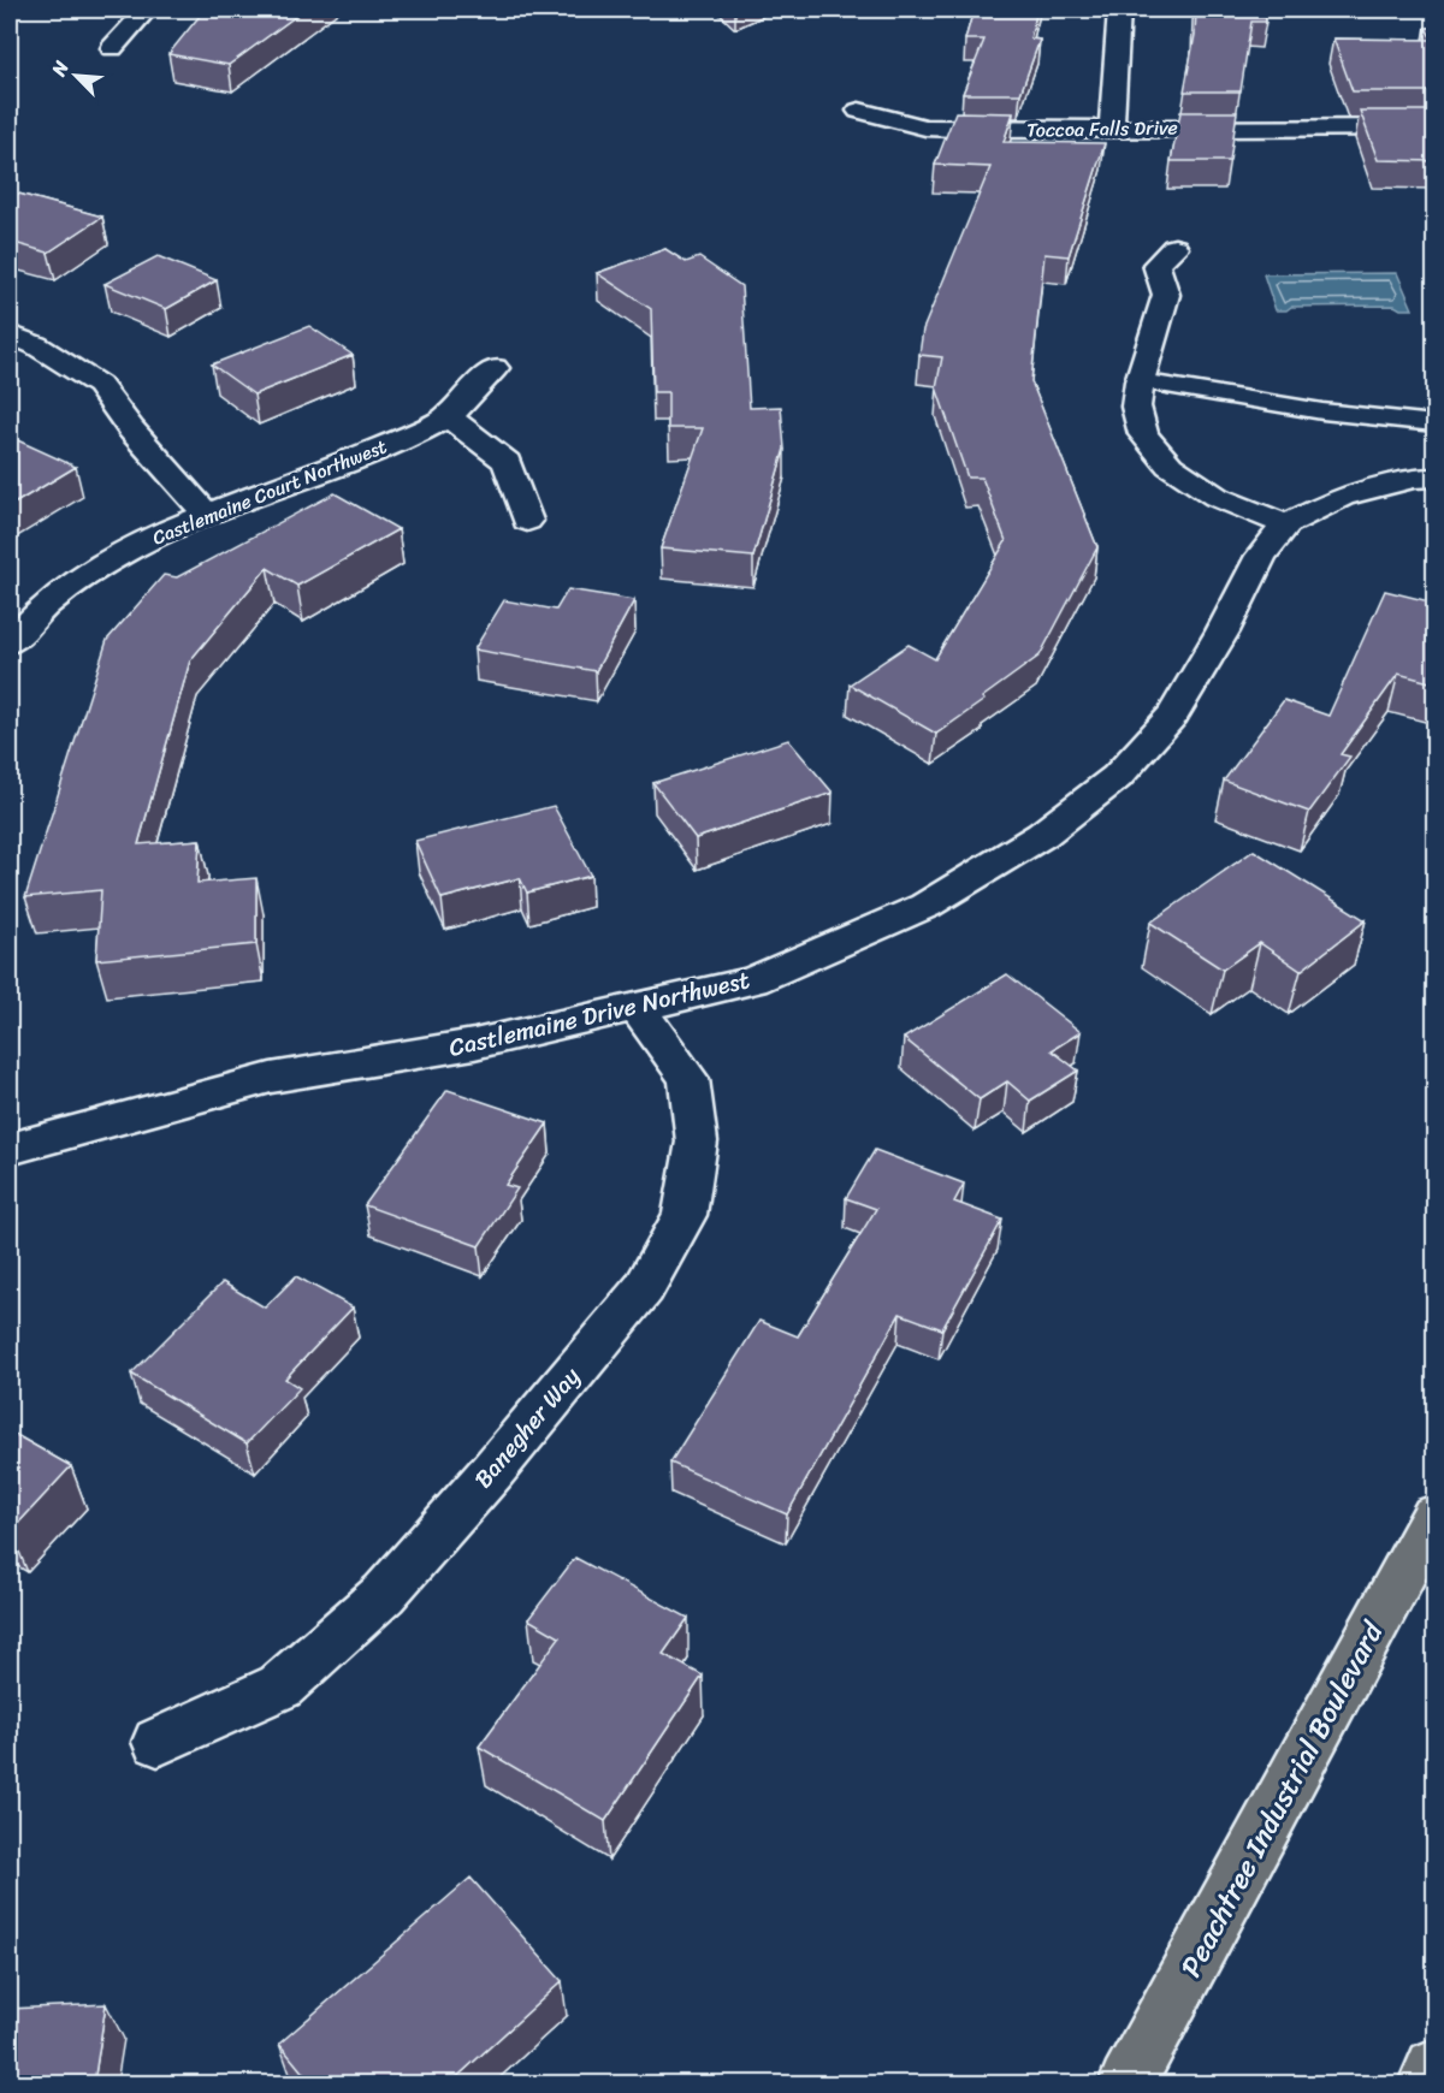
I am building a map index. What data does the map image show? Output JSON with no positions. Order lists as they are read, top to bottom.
{
  "streets": {
    "highway": ["Peachtree Industrial Boulevard"],
    "street": [
      "Toccoa Falls Drive",
      "Castlemaine Court Northwest",
      "Castlemaine Drive Northwest",
      "Banegher Way"
    ]
  },
  "crossings": [
    ["Castlemaine Drive Northwest", "Banegher Way"]
  ],
  "north": "top left"
}
